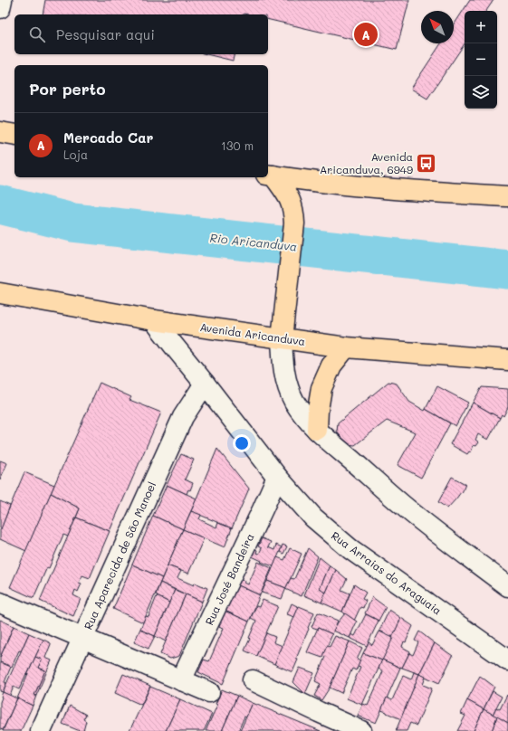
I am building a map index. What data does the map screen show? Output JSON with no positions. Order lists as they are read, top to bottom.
{
  "streets": {
    "highway": ["Avenida Aricanduva"],
    "street": ["Rua Aparecida de São Manoel", "Rua Arraias do Araguaia", "Rua José Bandeira"]
  },
  "crossings": [
    ["Avenida Aricanduva", "Rua Arraias do Araguaia"],
    ["Rua Aparecida de São Manoel", "Rua Arraias do Araguaia"],
    ["Rua Arraias do Araguaia", "Rua José Bandeira"]
  ],
  "water": ["Rio Aricanduva"],
  "places": {
    "bus stop": ["Avenida Aricanduva, 6949"]
  },
  "north": "top left",
  "page": {
    "map_buttons": ["+", "−"],
    "search": "Pesquisar aqui",
    "pins": "A",
    "heading": "Por perto",
    "list": [
      {
        "mark": "A",
        "name": "Mercado Car",
        "note": "Loja",
        "value": "130 m"
      }
    ]
  }
}
